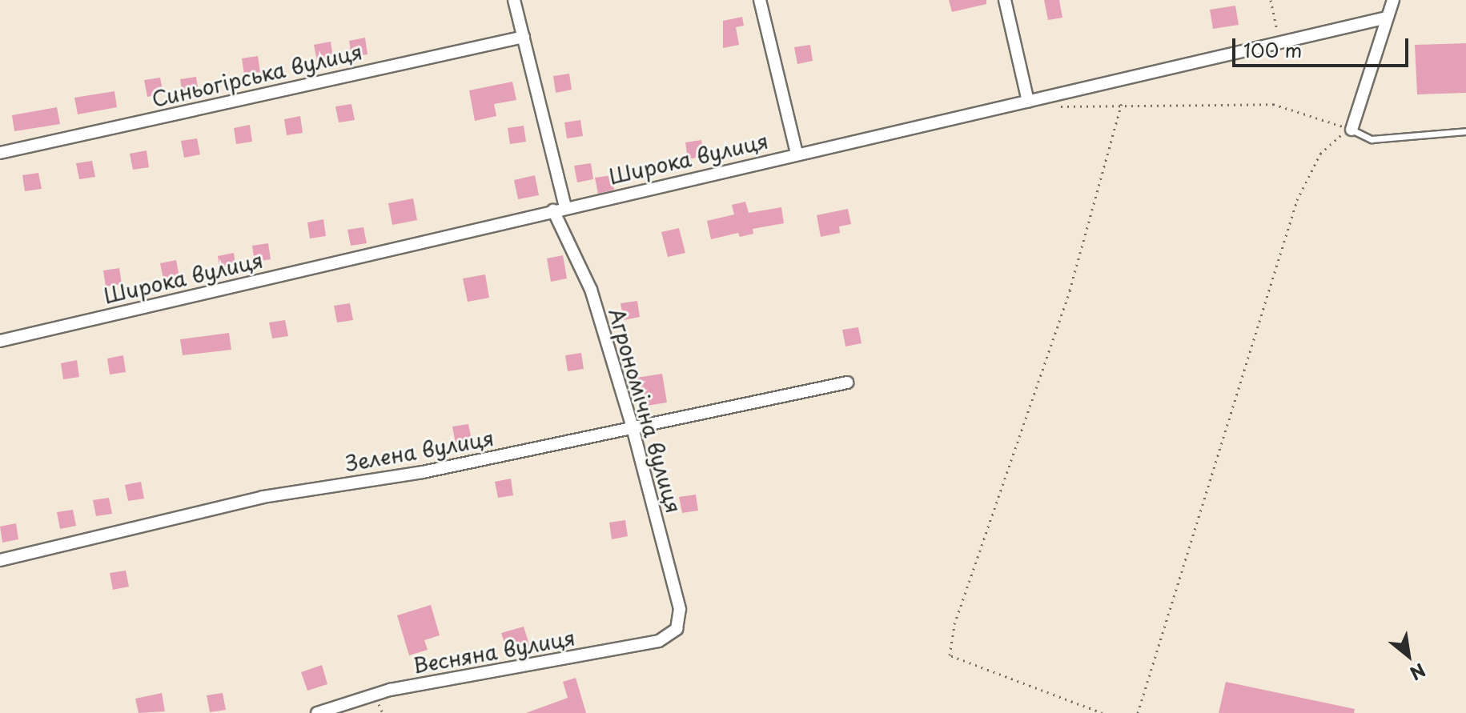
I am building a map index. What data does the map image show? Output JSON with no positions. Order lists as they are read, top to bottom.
{
  "streets": {
    "street": [
      "Синьогірська вулиця",
      "Широка вулиця",
      "Агрономічна вулиця",
      "Зелена вулиця",
      "Весняна вулиця"
    ]
  },
  "crossings": [
    ["Широка вулиця", "Агрономічна вулиця"],
    ["Агрономічна вулиця", "Зелена вулиця"],
    ["Агрономічна вулиця", "Весняна вулиця"]
  ],
  "scale_bar": "100 m",
  "north": "bottom right"
}
